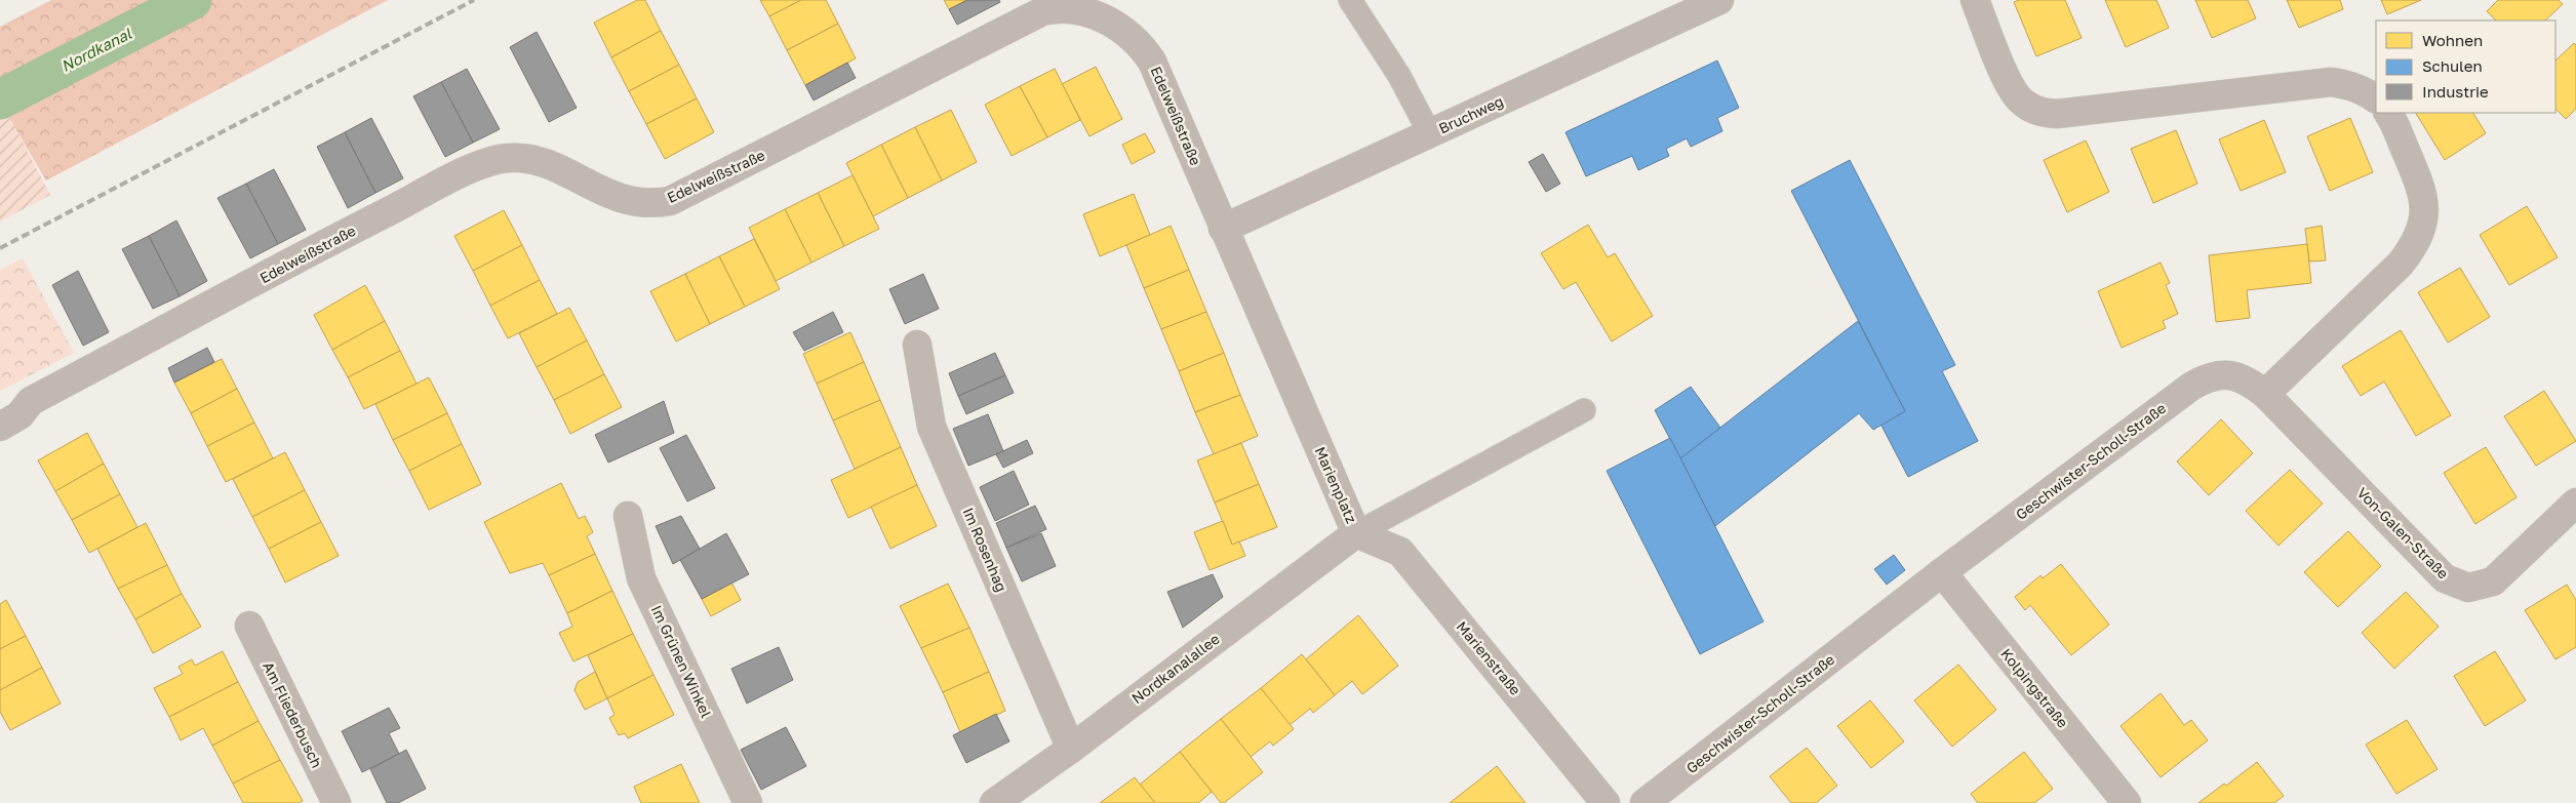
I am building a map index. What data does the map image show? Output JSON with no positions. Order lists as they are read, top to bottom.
{
  "streets": {
    "street": [
      "Bruchweg",
      "Edelweißstraße",
      "Geschwister-Scholl-Straße",
      "Marienplatz",
      "Von-Galen-Straße",
      "Im Rosenhag",
      "Marienstraße",
      "Im Grünen Winkel",
      "Nordkanalallee",
      "Kolpingstraße",
      "Am Fliederbusch"
    ]
  },
  "crossings": [
    ["Bruchweg", "Edelweißstraße"],
    ["Bruchweg", "Marienplatz"],
    ["Edelweißstraße", "Marienplatz"],
    ["Geschwister-Scholl-Straße", "Von-Galen-Straße"],
    ["Geschwister-Scholl-Straße", "Kolpingstraße"],
    ["Marienplatz", "Marienstraße"],
    ["Marienplatz", "Nordkanalallee"],
    ["Im Rosenhag", "Nordkanalallee"],
    ["Marienstraße", "Nordkanalallee"]
  ],
  "water": ["Nordkanal"],
  "legend": ["Wohnen", "Schulen", "Industrie"]
}
